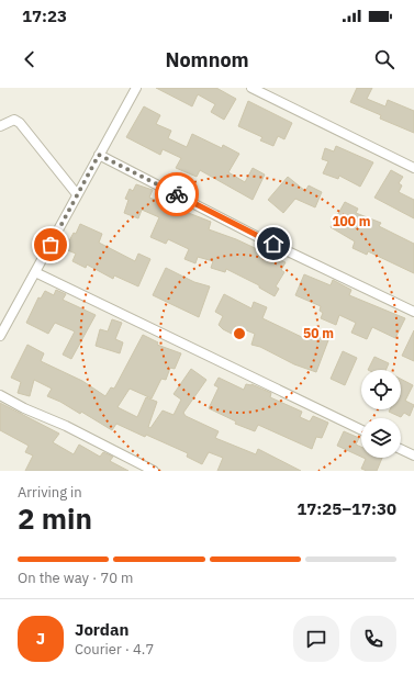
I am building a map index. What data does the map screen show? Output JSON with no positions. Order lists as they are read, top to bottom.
{
  "page": {
    "status": "17:23",
    "header": "Nomnom",
    "heading": ["2 min", "Arriving in", "17:25–17:30"],
    "panel": ["Jordan", "Courier · 4.7"],
    "bar": "On the way · 70 m",
    "round": "J"
  },
  "rings": ["100 m", "50 m"]
}
